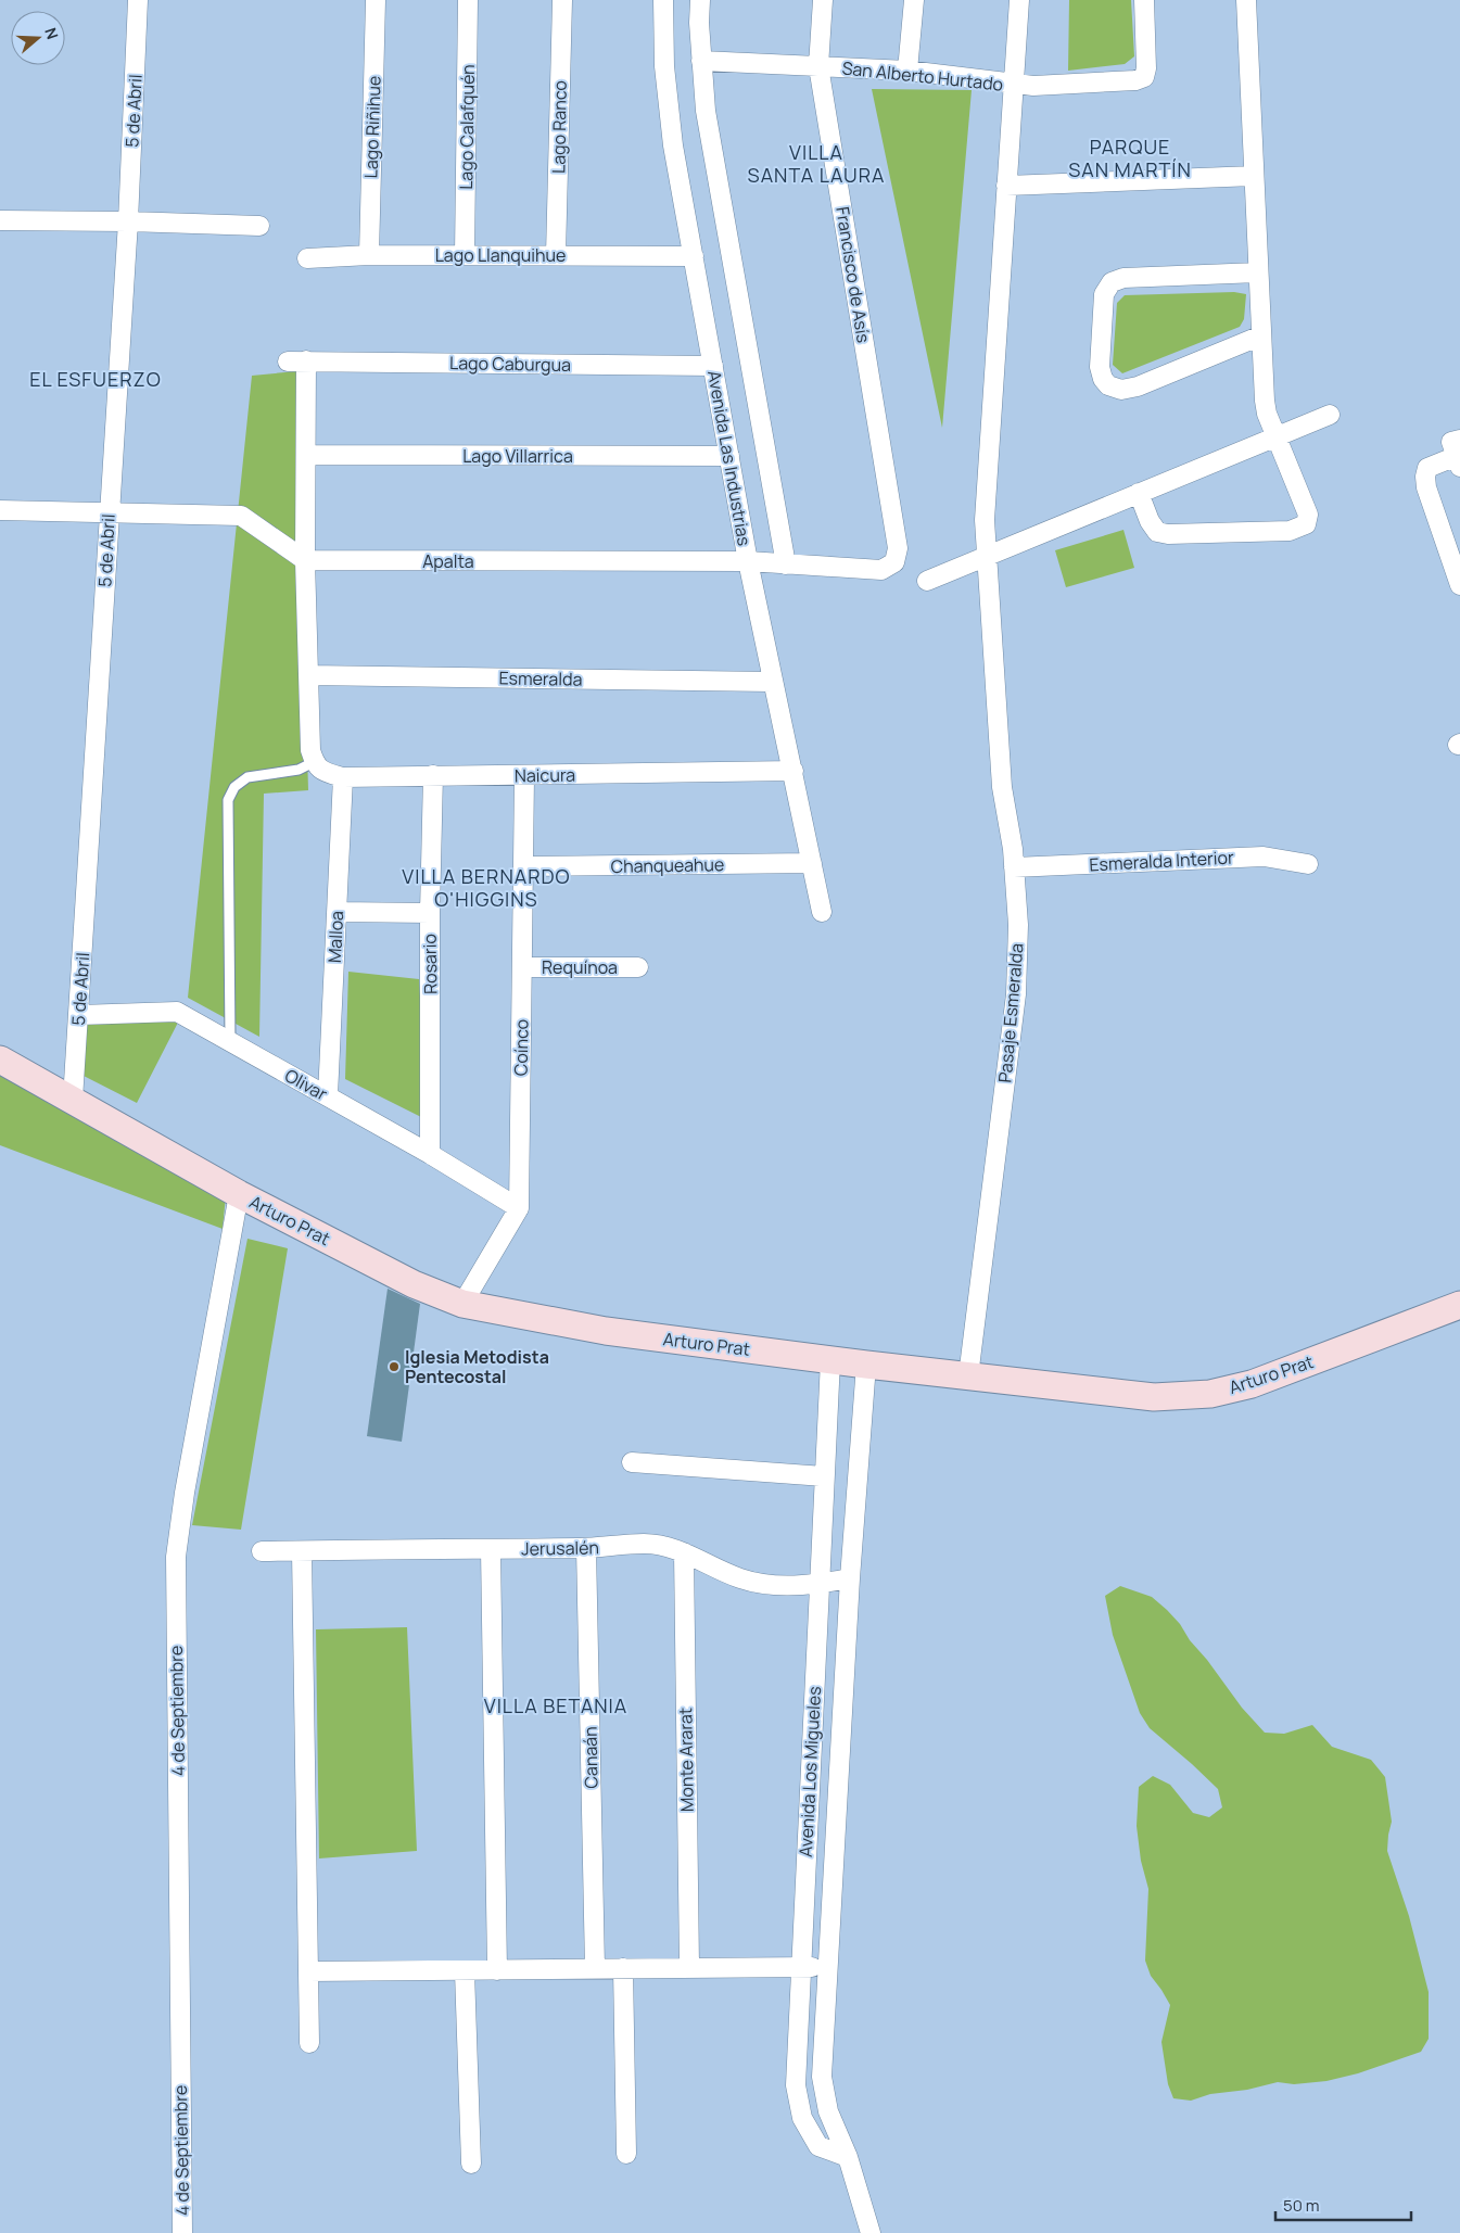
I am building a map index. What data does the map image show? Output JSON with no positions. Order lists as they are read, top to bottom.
{
  "streets": {
    "main road": ["Arturo Prat"],
    "street": [
      "San Alberto Hurtado",
      "5 de Abril",
      "Lago Riñihue",
      "Lago Calafquén",
      "Lago Ranco",
      "Lago Llanquihue",
      "Francisco de Asís",
      "Lago Caburgua",
      "Lago Villarrica",
      "Avenida Las Industrias",
      "Apalta",
      "Esmeralda",
      "Naicura",
      "Esmeralda Interior",
      "Chanqueahue",
      "Malloa",
      "Rosario",
      "Requínoa",
      "Pasaje Esmeralda",
      "Coínco",
      "Olivar",
      "Jerusalén",
      "4 de Septiembre",
      "Canaán",
      "Monte Ararat",
      "Avenida Los Migueles"
    ]
  },
  "crossings": [
    ["San Alberto Hurtado", "Francisco de Asís"],
    ["San Alberto Hurtado", "Avenida Las Industrias"],
    ["San Alberto Hurtado", "Pasaje Esmeralda"],
    ["5 de Abril", "Olivar"],
    ["5 de Abril", "Arturo Prat"],
    ["Lago Riñihue", "Lago Llanquihue"],
    ["Lago Calafquén", "Lago Llanquihue"],
    ["Lago Ranco", "Lago Llanquihue"],
    ["Lago Llanquihue", "Avenida Las Industrias"],
    ["Francisco de Asís", "Apalta"],
    ["Lago Caburgua", "Lago Villarrica"],
    ["Lago Caburgua", "Avenida Las Industrias"],
    ["Lago Caburgua", "Apalta"],
    ["Lago Villarrica", "Avenida Las Industrias"],
    ["Avenida Las Industrias", "Apalta"],
    ["Avenida Las Industrias", "Esmeralda"],
    ["Avenida Las Industrias", "Naicura"],
    ["Avenida Las Industrias", "Chanqueahue"],
    ["Naicura", "Malloa"],
    ["Naicura", "Rosario"],
    ["Naicura", "Coínco"],
    ["Esmeralda Interior", "Pasaje Esmeralda"],
    ["Chanqueahue", "Coínco"],
    ["Malloa", "Olivar"],
    ["Rosario", "Olivar"],
    ["Requínoa", "Coínco"],
    ["Pasaje Esmeralda", "Arturo Prat"],
    ["Coínco", "Olivar"],
    ["Arturo Prat", "4 de Septiembre"],
    ["Arturo Prat", "Avenida Los Migueles"],
    ["Jerusalén", "Canaán"],
    ["Jerusalén", "Monte Ararat"],
    ["Jerusalén", "Avenida Los Migueles"]
  ],
  "districts": [
    "PARQUE SAN MARTÍN",
    "VILLA SANTA LAURA",
    "EL ESFUERZO",
    "VILLA BERNARDO O'HIGGINS",
    "VILLA BETANIA"
  ],
  "places": ["Iglesia Metodista Pentecostal"],
  "scale_bar": "50 m",
  "north": "right"
}
